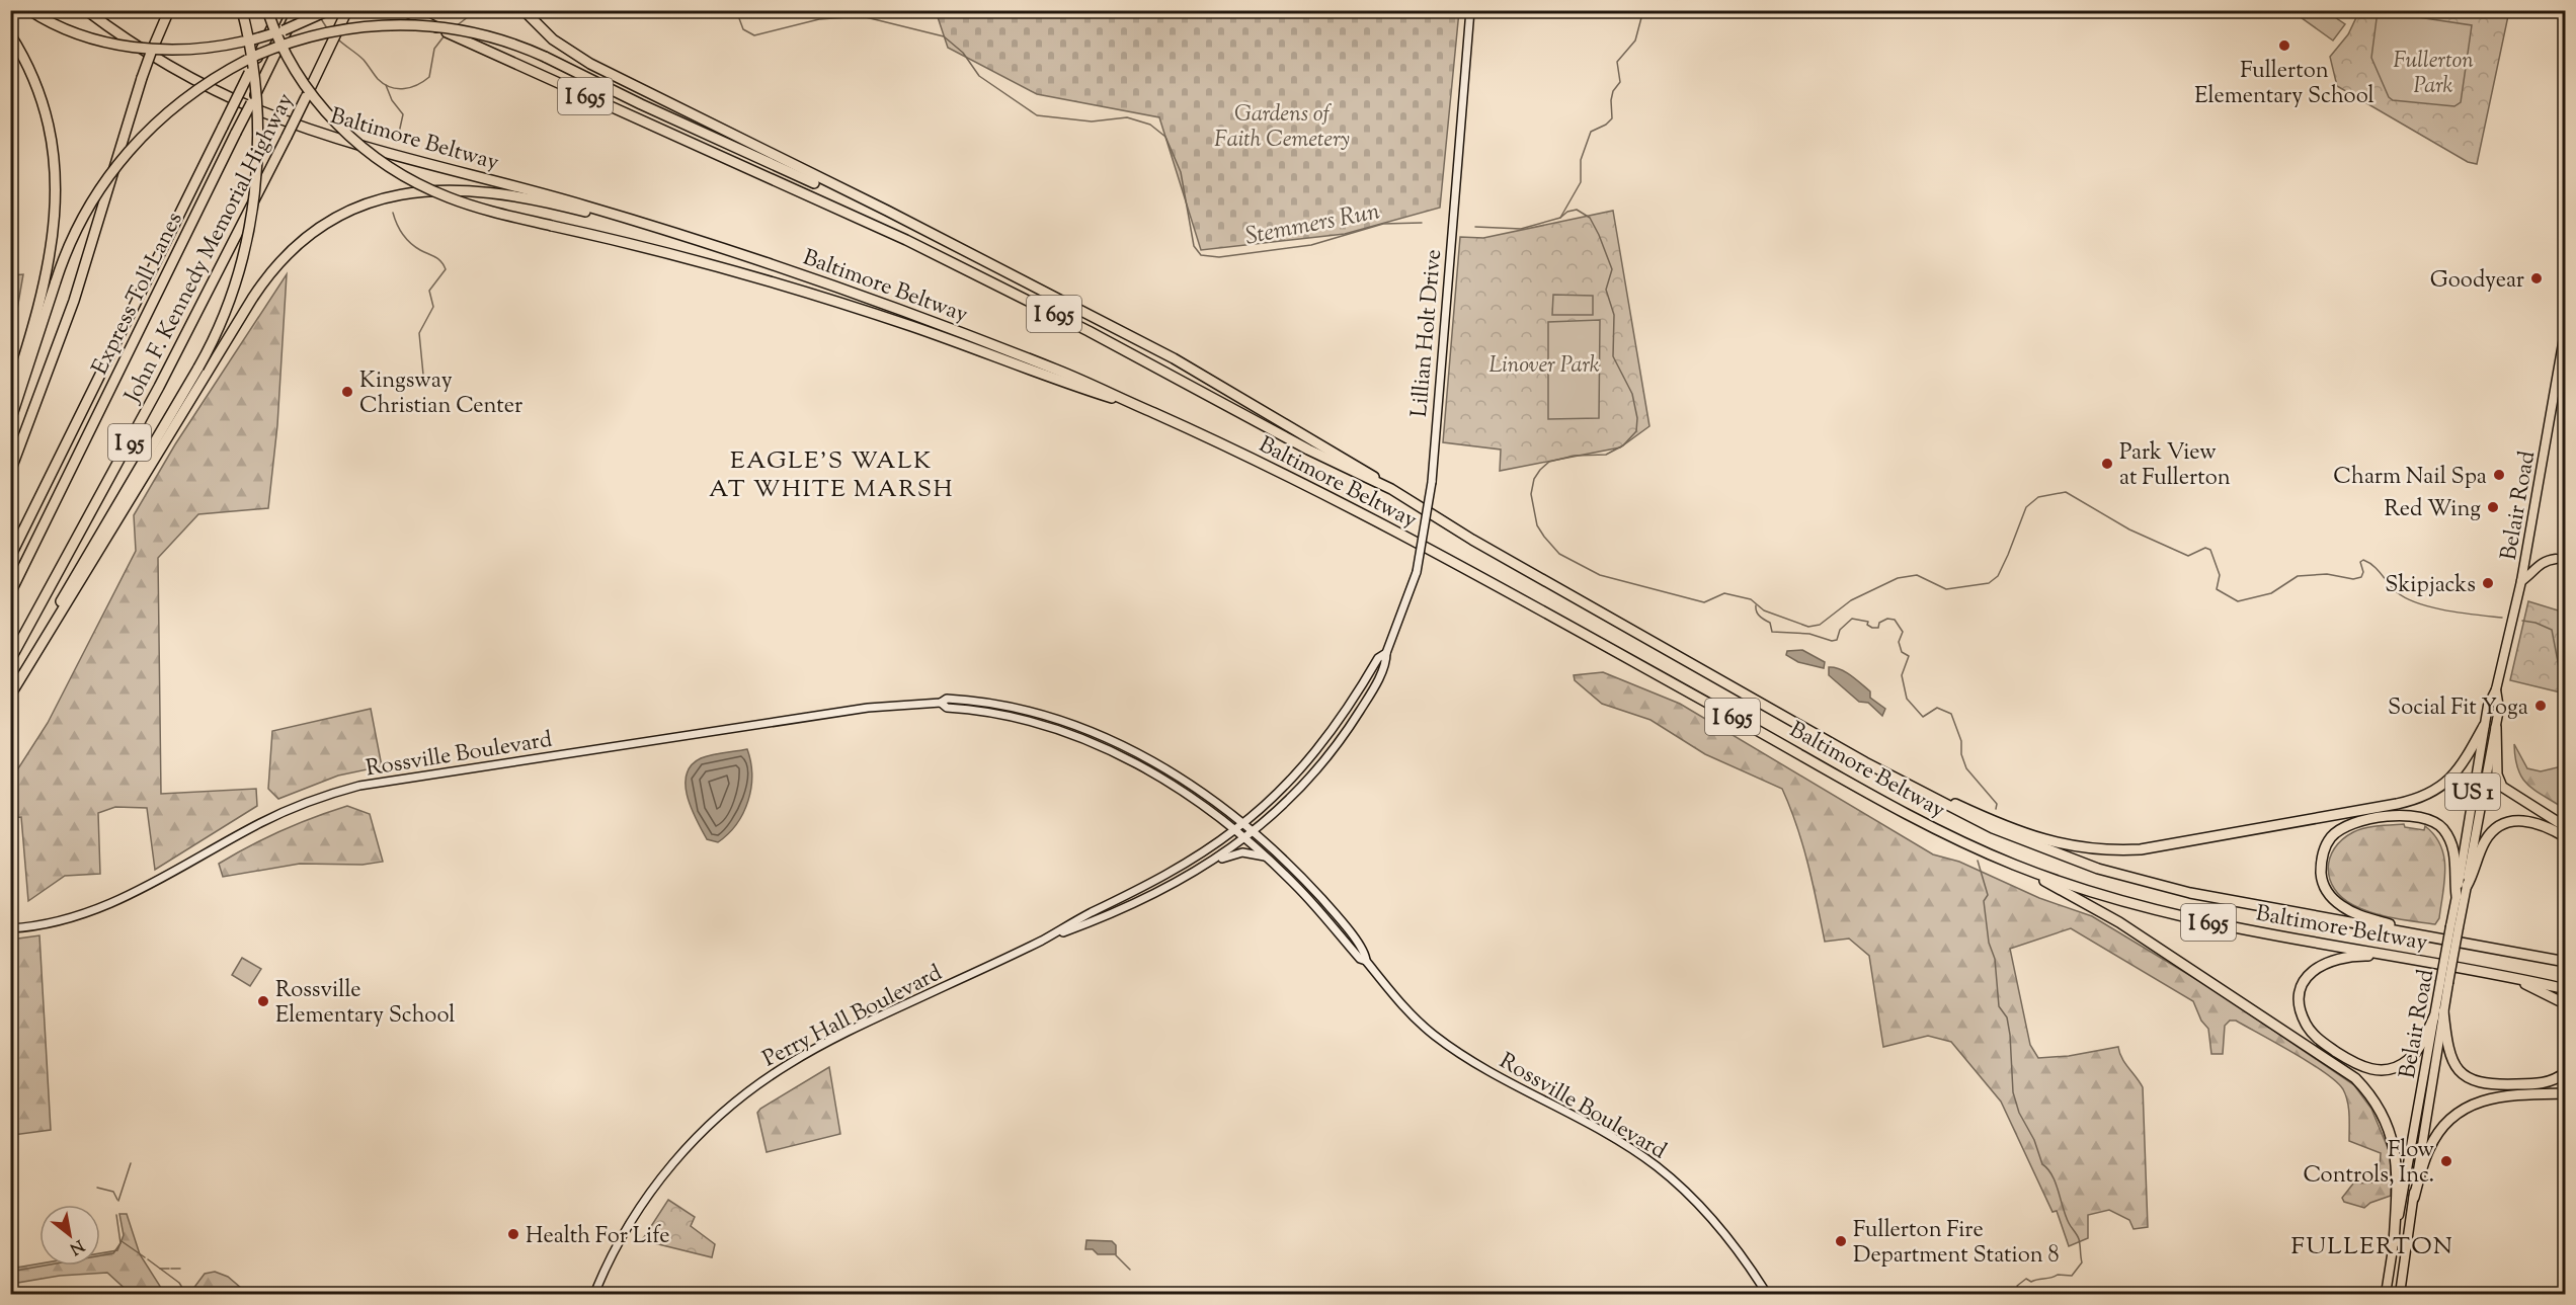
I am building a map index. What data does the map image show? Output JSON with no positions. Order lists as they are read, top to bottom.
{
  "streets": {
    "highway": [
      "I 695",
      "Baltimore Beltway",
      "John F. Kennedy Memorial Highway",
      "Express Toll Lanes",
      "I 95"
    ],
    "main road": [
      "Lillian Holt Drive",
      "Belair Road",
      "Rossville Boulevard",
      "US 1",
      "Perry Hall Boulevard"
    ]
  },
  "crossings": [
    ["Lillian Holt Drive", "Rossville Boulevard"],
    ["Lillian Holt Drive", "Perry Hall Boulevard"],
    ["Rossville Boulevard", "Perry Hall Boulevard"]
  ],
  "districts": ["EAGLE'S WALK AT WHITE MARSH", "FULLERTON"],
  "water": ["Stemmers Run"],
  "parks": ["Fullerton Park", "Gardens of Faith Cemetery", "Linover Park"],
  "places": [
    "Fullerton Elementary School",
    "Goodyear",
    "Kingsway Christian Center",
    "Park View at Fullerton",
    "Charm Nail Spa",
    "Red Wing",
    "Skipjacks",
    "Social Fit Yoga",
    "Rossville Elementary School",
    "Flow Controls, Inc.",
    "Health For Life",
    "Fullerton Fire Department Station 8"
  ],
  "north": "bottom right"
}
